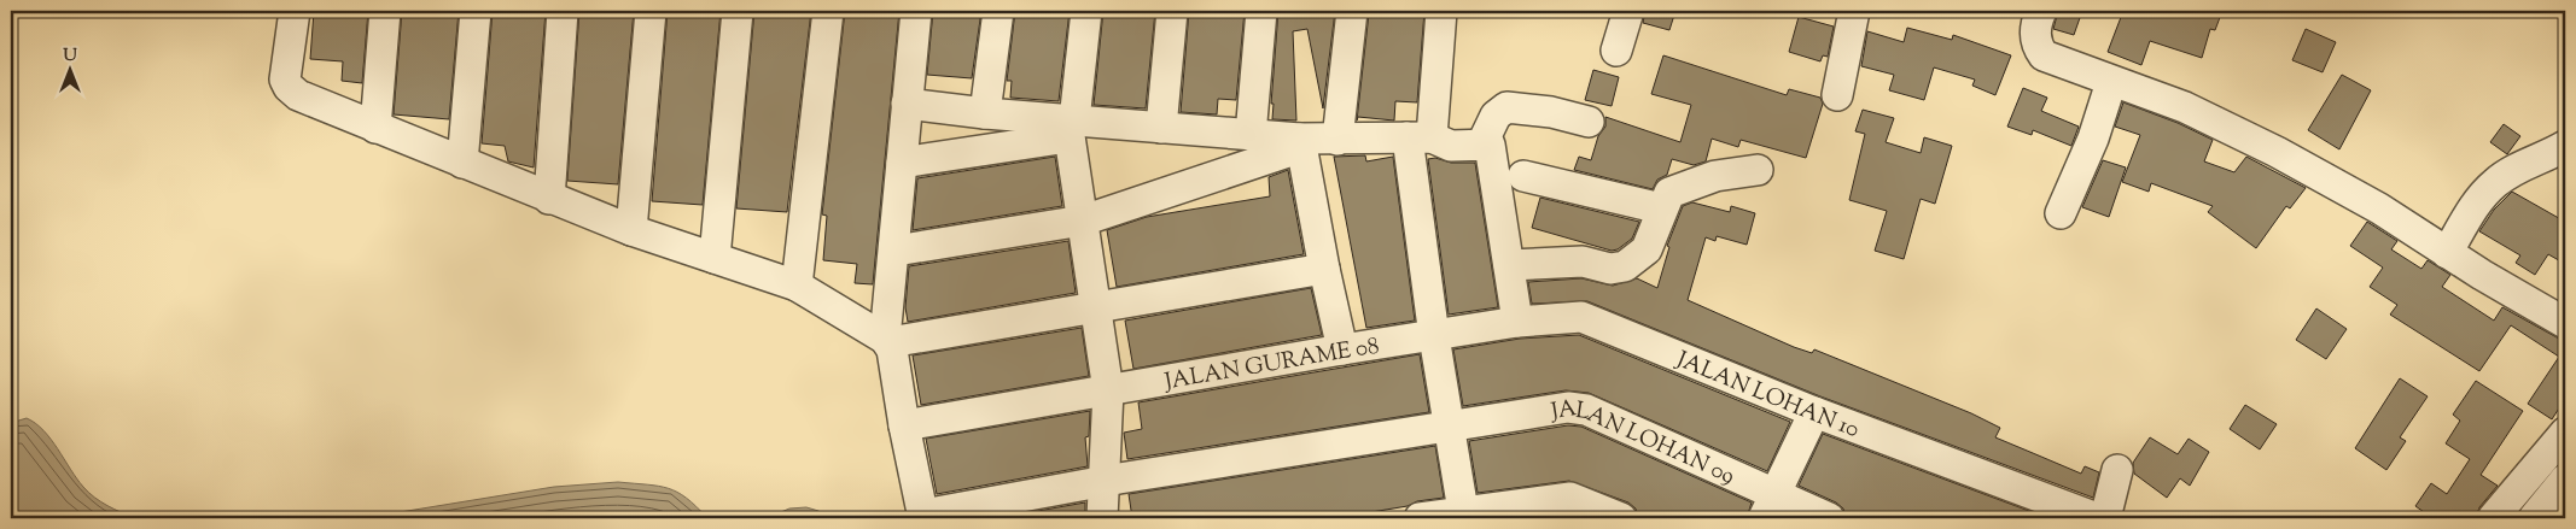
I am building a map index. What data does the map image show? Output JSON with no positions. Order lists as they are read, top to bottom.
{
  "streets": {
    "street": ["JALAN GURAME 08", "JALAN LOHAN 10", "JALAN LOHAN 09"]
  },
  "crossings": [
    ["JALAN GURAME 08", "JALAN LOHAN 10"]
  ],
  "north": "top"
}
